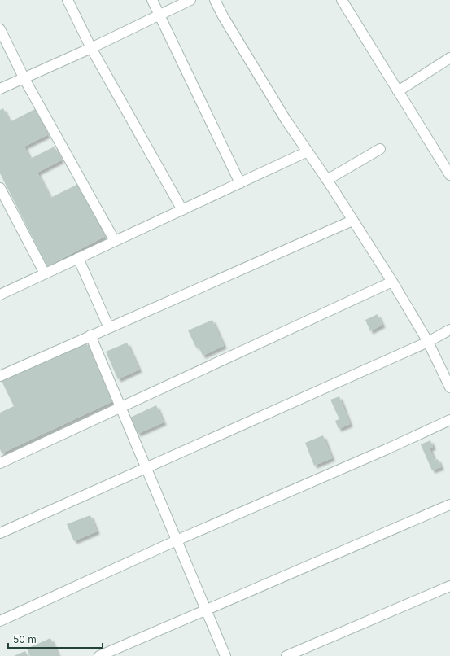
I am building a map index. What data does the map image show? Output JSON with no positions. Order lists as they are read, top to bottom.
{
  "scale_bar": "50 m"
}
